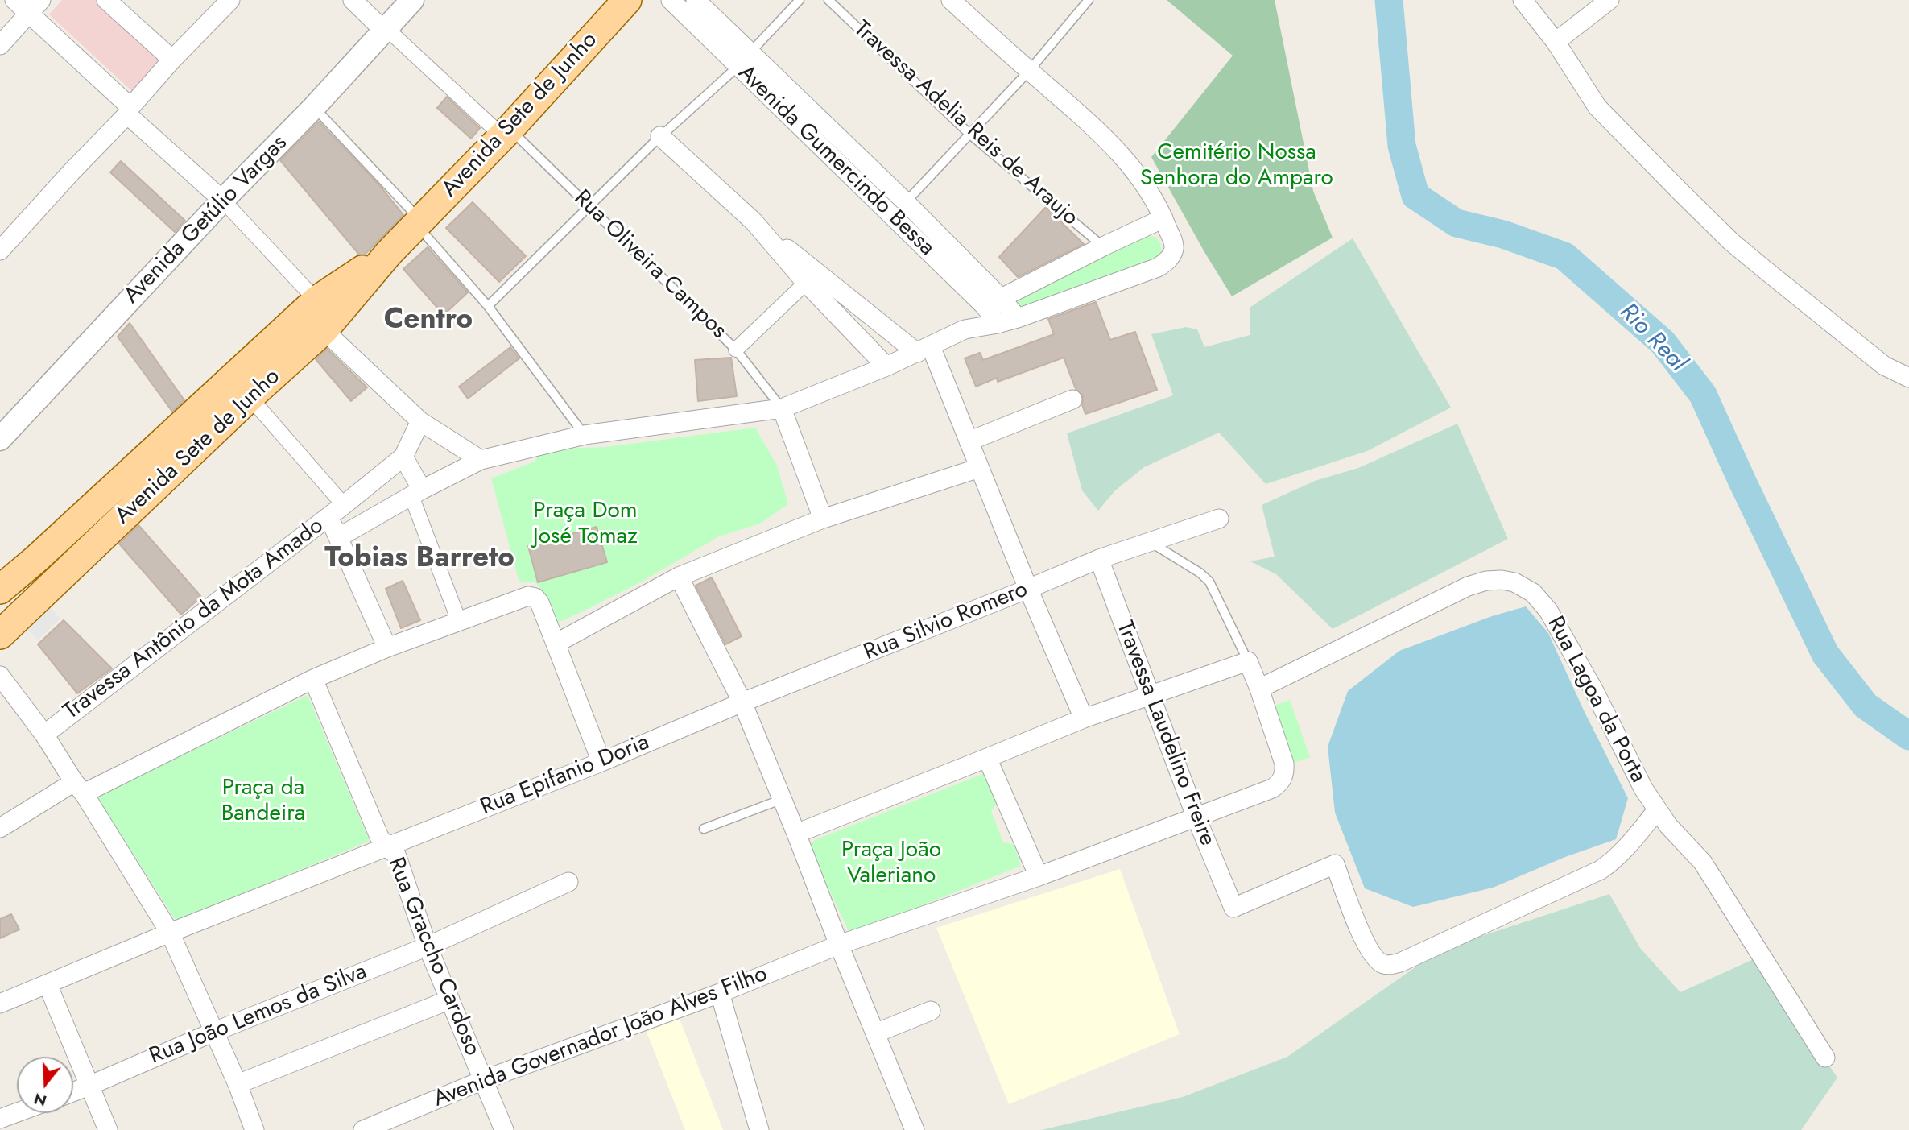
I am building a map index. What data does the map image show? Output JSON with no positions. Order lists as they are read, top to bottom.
{
  "streets": {
    "main road": ["Avenida Sete de Junho"],
    "street": [
      "Avenida Gumercindo Bessa",
      "Avenida Getúlio Vargas",
      "Travessa Antônio da Mota Amado",
      "Rua Silvio Romero",
      "Rua Lagoa da Porta",
      "Travessa Laudelino Freire",
      "Rua Epifanio Doria",
      "Rua Graccho Cardoso",
      "Rua João Lemos da Silva",
      "Avenida Governador João Alves Filho"
    ],
    "lane": ["Travessa Adelia Reis de Araujo", "Rua Oliveira Campos"]
  },
  "crossings": [
    ["Avenida Sete de Junho", "Rua Oliveira Campos"],
    ["Rua Silvio Romero", "Travessa Laudelino Freire"],
    ["Rua Silvio Romero", "Rua Epifanio Doria"],
    ["Rua Lagoa da Porta", "Travessa Laudelino Freire"],
    ["Rua Epifanio Doria", "Rua Graccho Cardoso"],
    ["Rua Graccho Cardoso", "Rua João Lemos da Silva"],
    ["Rua Graccho Cardoso", "Avenida Governador João Alves Filho"]
  ],
  "districts": ["Centro", "Tobias Barreto"],
  "water": ["Rio Real"],
  "parks": [
    "Cemitério Nossa Senhora do Amparo",
    "Praça Dom José Tomaz",
    "Praça da Bandeira",
    "Praça João Valeriano"
  ],
  "north": "bottom"
}
